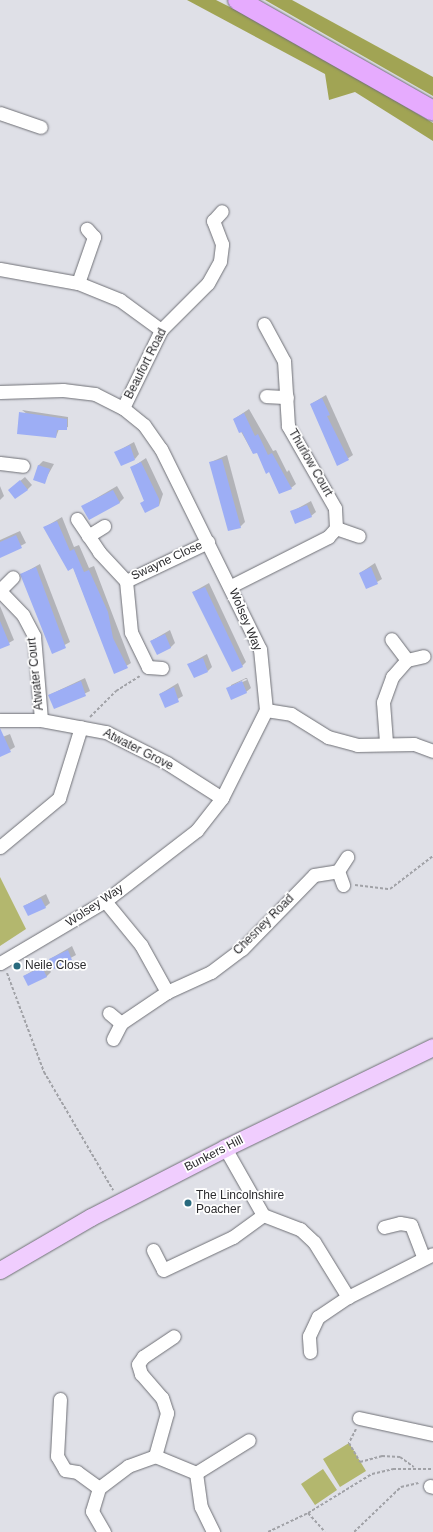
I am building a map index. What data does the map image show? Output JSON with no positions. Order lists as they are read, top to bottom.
{
  "streets": {
    "main road": ["Bunkers Hill"],
    "street": [
      "Beaufort Road",
      "Thurlow Court",
      "Swayne Close",
      "Wolsey Way",
      "Atwater Court",
      "Atwater Grove",
      "Chesney Road"
    ]
  },
  "crossings": [
    ["Beaufort Road", "Wolsey Way"],
    ["Swayne Close", "Wolsey Way"],
    ["Wolsey Way", "Atwater Grove"],
    ["Atwater Court", "Atwater Grove"]
  ],
  "places": ["Neile Close", "The Lincolnshire Poacher"]
}
